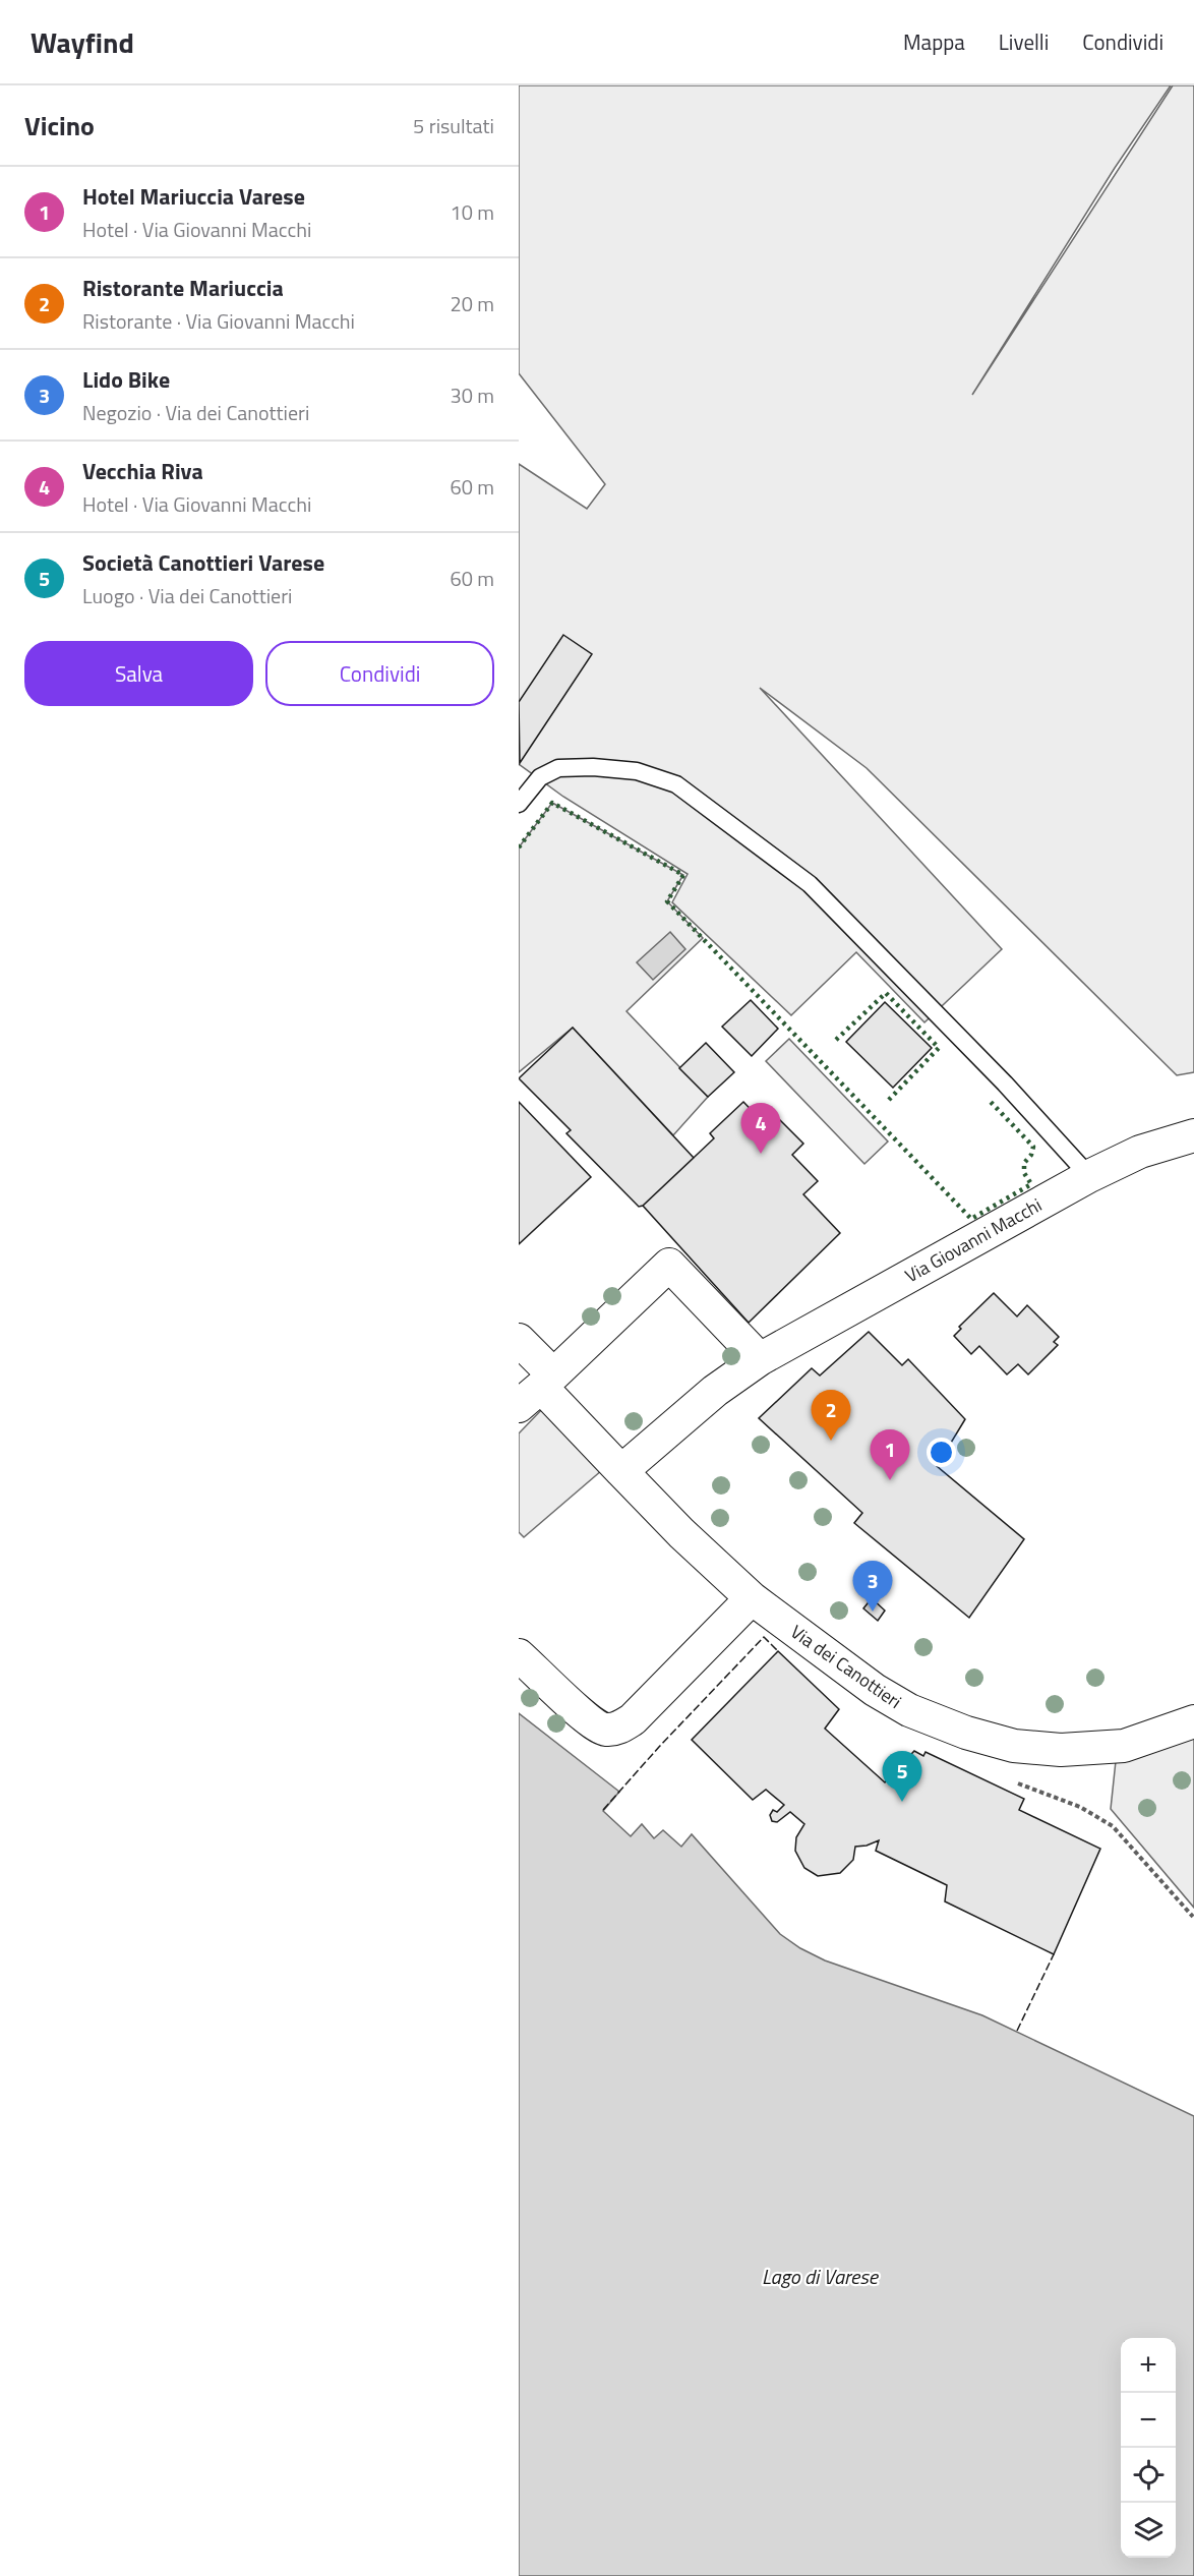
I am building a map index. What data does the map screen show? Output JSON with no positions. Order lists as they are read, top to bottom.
{
  "streets": {
    "street": ["Via Giovanni Macchi", "Via dei Canottieri"]
  },
  "crossings": [
    ["Via Giovanni Macchi", "Via dei Canottieri"]
  ],
  "water": ["Lago di Varese"],
  "page": {
    "header": "Wayfind",
    "nav": ["Mappa", "Livelli", "Condividi"],
    "heading": ["Vicino", "5 risultati"],
    "list": [
      {
        "mark": "1",
        "name": "Hotel Mariuccia Varese",
        "note": "Hotel · Via Giovanni Macchi",
        "value": "10 m"
      },
      {
        "mark": "2",
        "name": "Ristorante Mariuccia",
        "note": "Ristorante · Via Giovanni Macchi",
        "value": "20 m"
      },
      {
        "mark": "3",
        "name": "Lido Bike",
        "note": "Negozio · Via dei Canottieri",
        "value": "30 m"
      },
      {
        "mark": "4",
        "name": "Vecchia Riva",
        "note": "Hotel · Via Giovanni Macchi",
        "value": "60 m"
      },
      {
        "mark": "5",
        "name": "Società Canottieri Varese",
        "note": "Luogo · Via dei Canottieri",
        "value": "60 m"
      }
    ],
    "buttons": ["Salva", "Condividi"],
    "pins": [
      "4",
      "2",
      "1",
      "3",
      "5"
    ],
    "map_buttons": ["+", "−"]
  }
}
